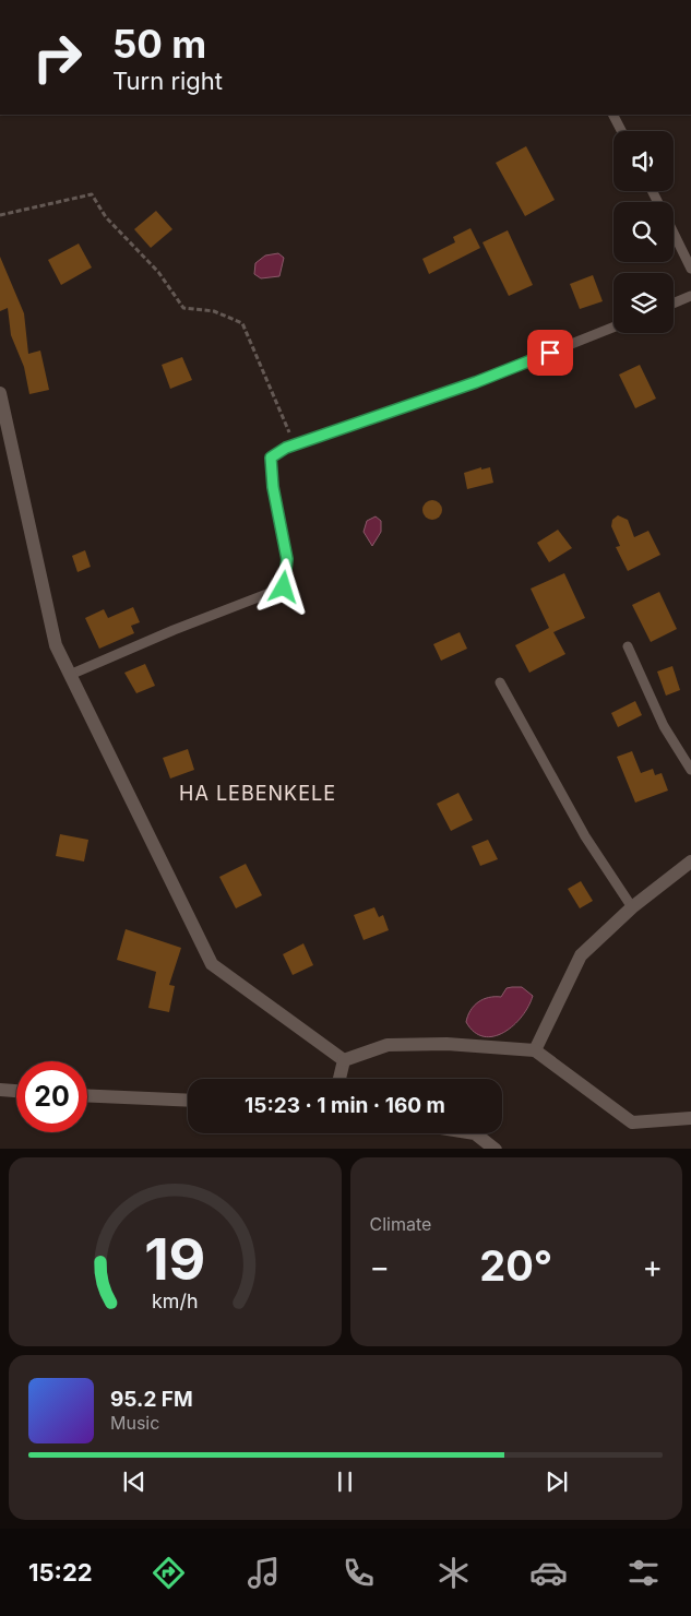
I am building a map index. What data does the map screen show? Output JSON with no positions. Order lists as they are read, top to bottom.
{
  "districts": ["HA LEBENKELE"],
  "page": {
    "turn": ["50 m", "Turn right"],
    "limit": "20",
    "trip": "15:23 · 1 min · 160 m",
    "tile": "Climate",
    "heat": ["−", "20°", "+"],
    "song": ["95.2 FM", "Music"],
    "tabs": "15:22",
    "gauge": ["19", "km/h"]
  }
}
